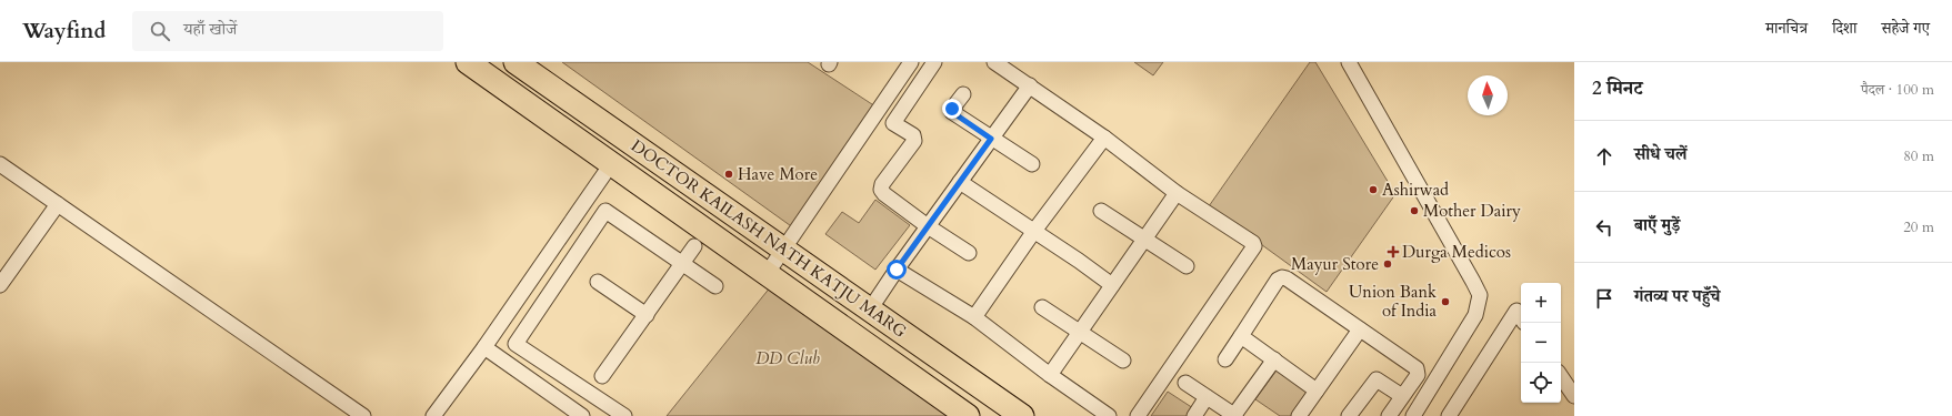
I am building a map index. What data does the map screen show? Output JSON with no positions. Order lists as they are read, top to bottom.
{
  "streets": {
    "main road": ["DOCTOR KAILASH NATH KATJU MARG"]
  },
  "parks": ["DD Club"],
  "places": {
    "other": [
      "Have More",
      "Ashirwad",
      "Mother Dairy",
      "Mayur Store",
      "Union Bank of India"
    ],
    "health": ["Durga Medicos"]
  },
  "north": "top",
  "page": {
    "header": "Wayfind",
    "search": "यहाँ खोजें",
    "nav": ["मानचित्र", "दिशा", "सहेजे गए"],
    "heading": ["2 मिनट", "पैदल · 100 m"],
    "list": [
      ["सीधे चलें", "80 m"],
      ["बाएँ मुड़ें", "20 m"],
      "गंतव्य पर पहुँचे"
    ],
    "map_buttons": ["+", "−"]
  }
}
